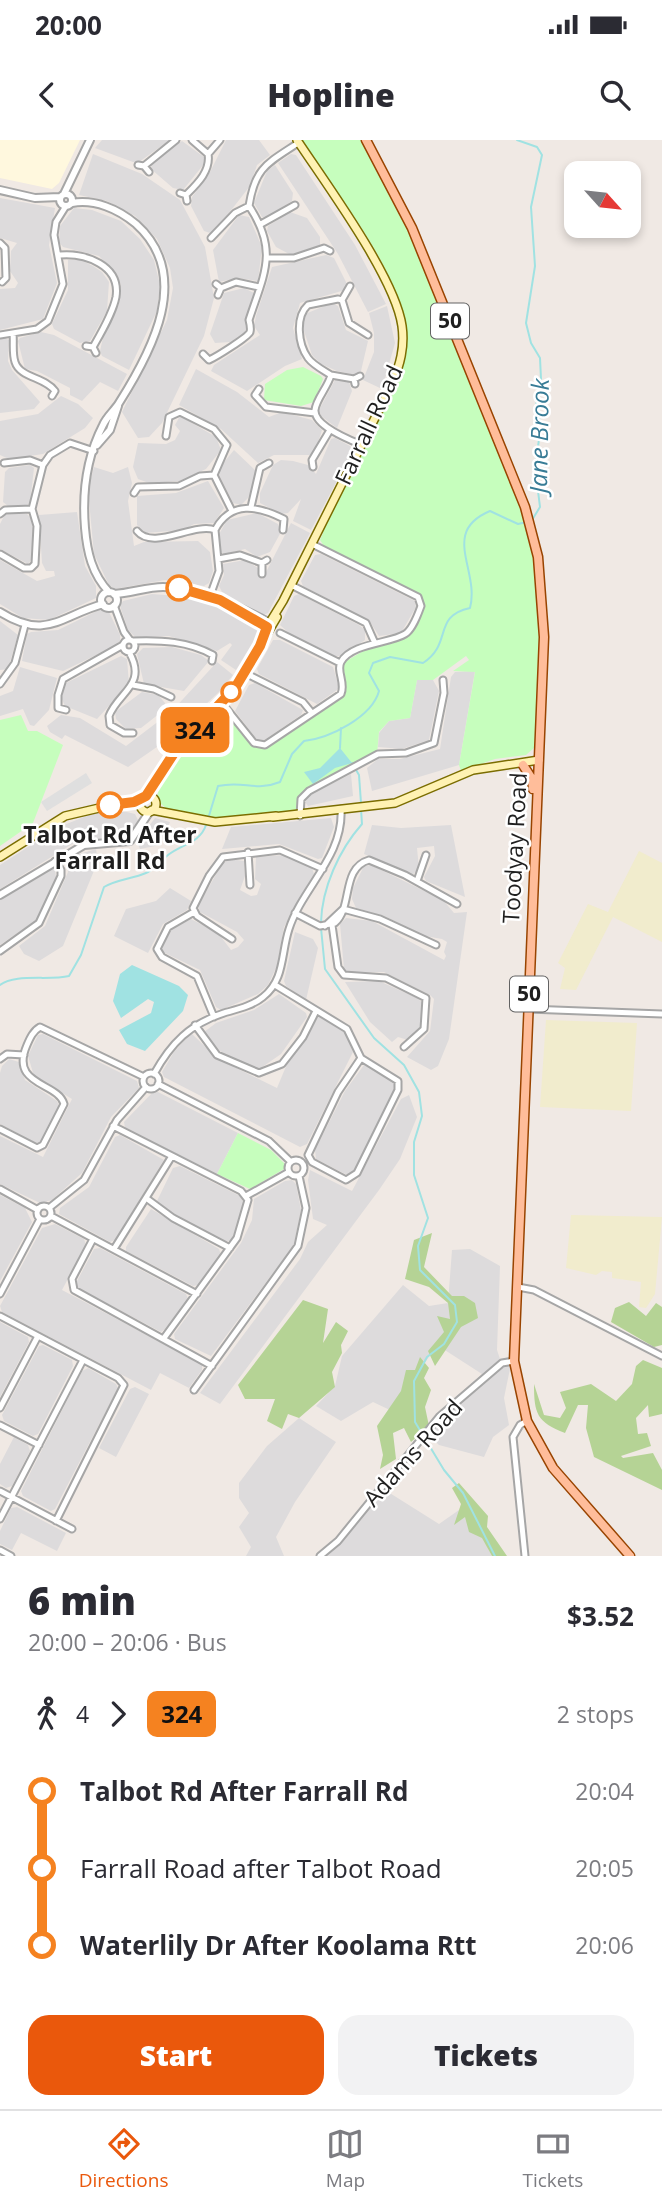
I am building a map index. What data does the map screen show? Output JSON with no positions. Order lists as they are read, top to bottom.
{
  "streets": {
    "main road": ["50", "Farrall Road", "Toodyay Road"],
    "street": ["Adams Road"]
  },
  "crossings": [
    ["Toodyay Road", "Adams Road"]
  ],
  "water": ["Jane Brook"],
  "places": ["Talbot Rd After Farrall Rd"],
  "lines": ["bus line 324"],
  "north": "bottom right",
  "page": {
    "status": "20:00",
    "header": "Hopline",
    "on_map": "324",
    "heading": ["6 min", "20:00 – 20:06 · Bus", "$3.52"],
    "legs": ["4", "324", "2 stops"],
    "list": [
      {
        "name": "Talbot Rd After Farrall Rd",
        "value": "20:04"
      },
      {
        "name": "Farrall Road after Talbot Road",
        "value": "20:05"
      },
      {
        "name": "Waterlily Dr After Koolama Rtt",
        "value": "20:06"
      }
    ],
    "buttons": ["Start", "Tickets"],
    "tabs": ["Directions", "Map", "Tickets"]
  }
}
